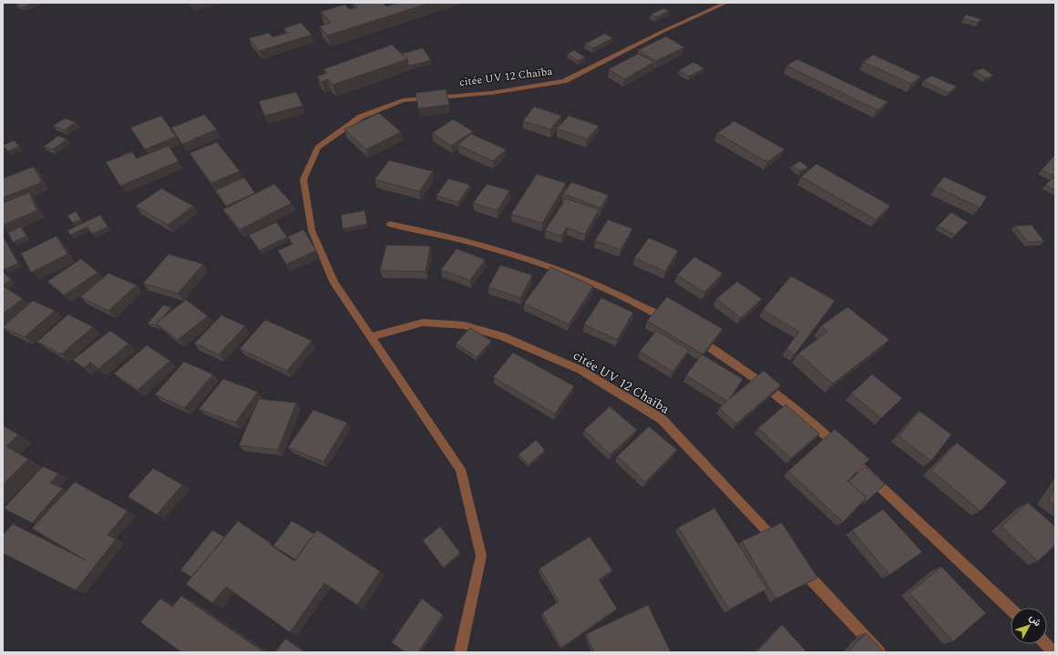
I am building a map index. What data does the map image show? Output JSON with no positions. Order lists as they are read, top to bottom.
{
  "streets": {
    "street": ["citée UV 12 Chaïba"]
  },
  "north": "top right"
}
